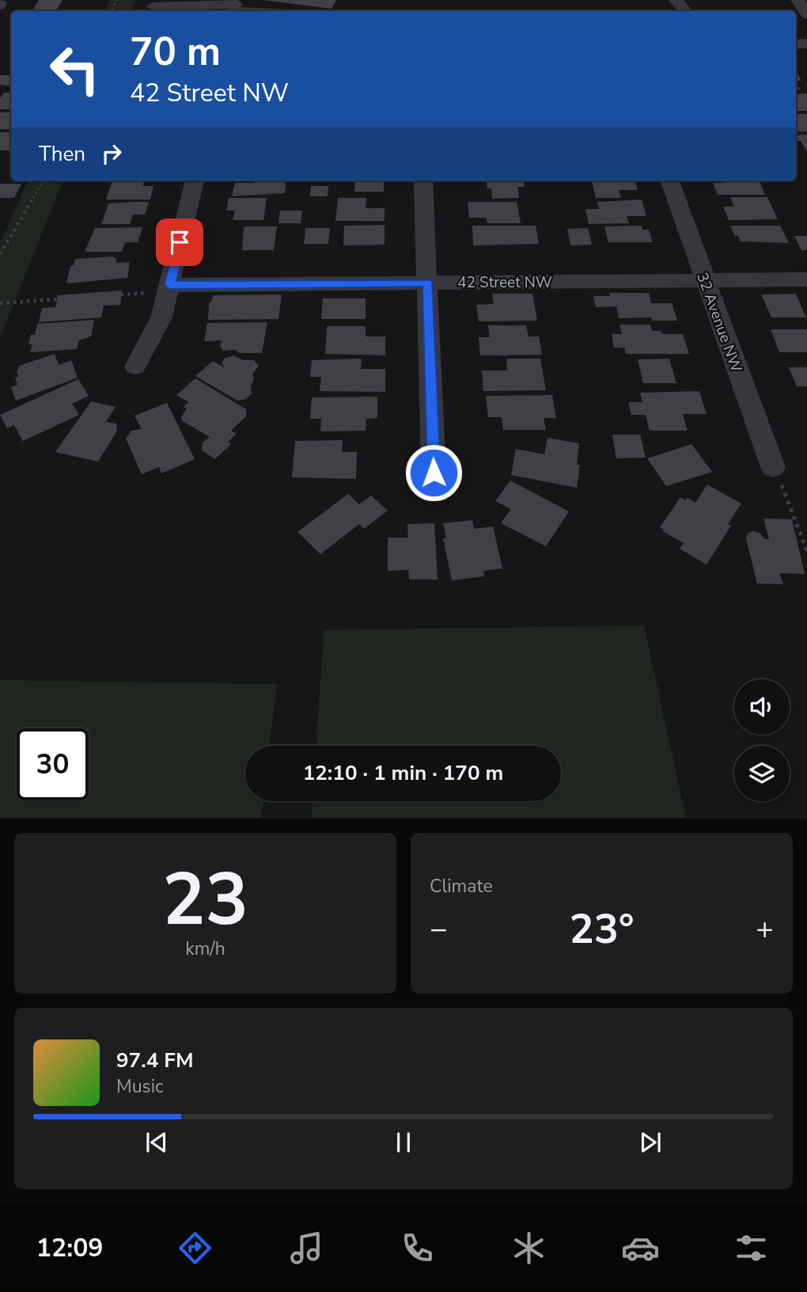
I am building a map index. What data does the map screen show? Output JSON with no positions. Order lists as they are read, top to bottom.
{
  "streets": {
    "street": ["42 Street NW", "32 Avenue NW"]
  },
  "crossings": [
    ["42 Street NW", "32 Avenue NW"]
  ],
  "page": {
    "turn": ["70 m", "42 Street NW"],
    "then": "Then",
    "limit": "30",
    "trip": "12:10 · 1 min · 170 m",
    "tile": [
      ["23", "km/h"],
      "Climate"
    ],
    "heat": ["−", "23°", "+"],
    "song": ["97.4 FM", "Music"],
    "tabs": "12:09"
  }
}
